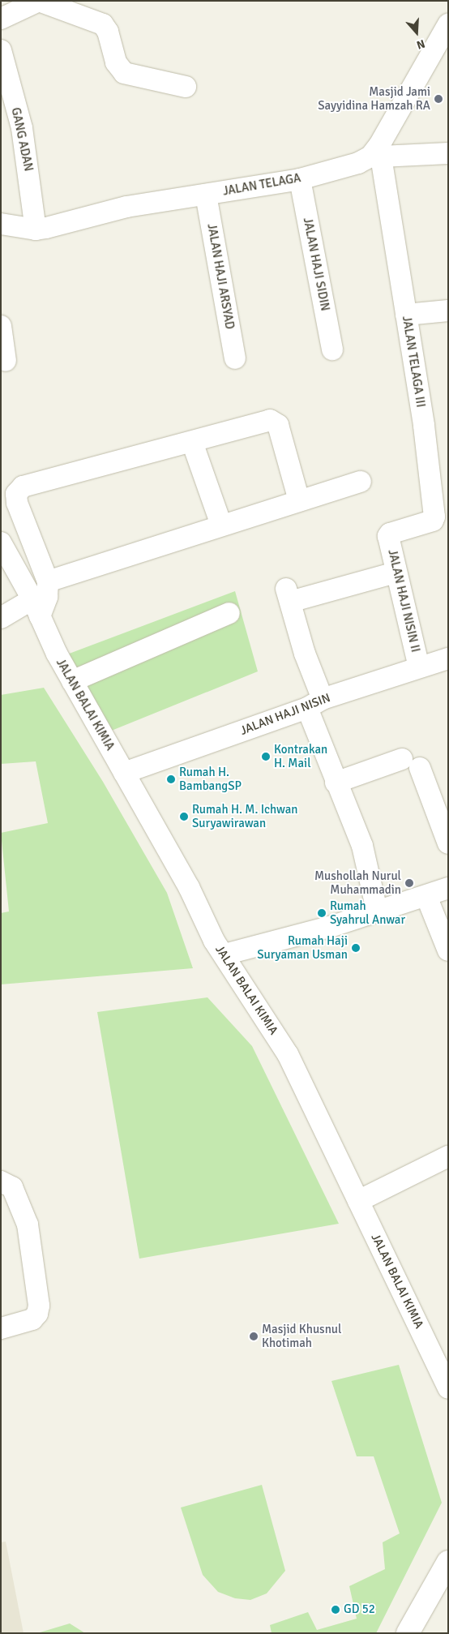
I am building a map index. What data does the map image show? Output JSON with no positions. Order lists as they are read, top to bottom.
{
  "streets": {
    "street": [
      "GANG ADAN",
      "JALAN TELAGA",
      "JALAN HAJI SIDIN",
      "JALAN HAJI ARSYAD",
      "JALAN TELAGA III",
      "JALAN HAJI NISIN II",
      "JALAN BALAI KIMIA",
      "JALAN HAJI NISIN"
    ]
  },
  "crossings": [
    ["GANG ADAN", "JALAN TELAGA"],
    ["JALAN TELAGA", "JALAN HAJI SIDIN"],
    ["JALAN TELAGA", "JALAN HAJI ARSYAD"],
    ["JALAN TELAGA", "JALAN TELAGA III"],
    ["JALAN TELAGA III", "JALAN HAJI NISIN II"],
    ["JALAN HAJI NISIN II", "JALAN HAJI NISIN"],
    ["JALAN BALAI KIMIA", "JALAN HAJI NISIN"]
  ],
  "places": [
    "Masjid Jami Sayyidina Hamzah RA",
    "Kontrakan H. Mail",
    "Rumah H. BambangSP",
    "Rumah H. M. Ichwan Suryawirawan",
    "Mushollah Nurul Muhammadin",
    "Rumah Syahrul Anwar",
    "Rumah Haji Suryaman Usman",
    "Masjid Khusnul Khotimah",
    "GD 52"
  ],
  "north": "bottom"
}
